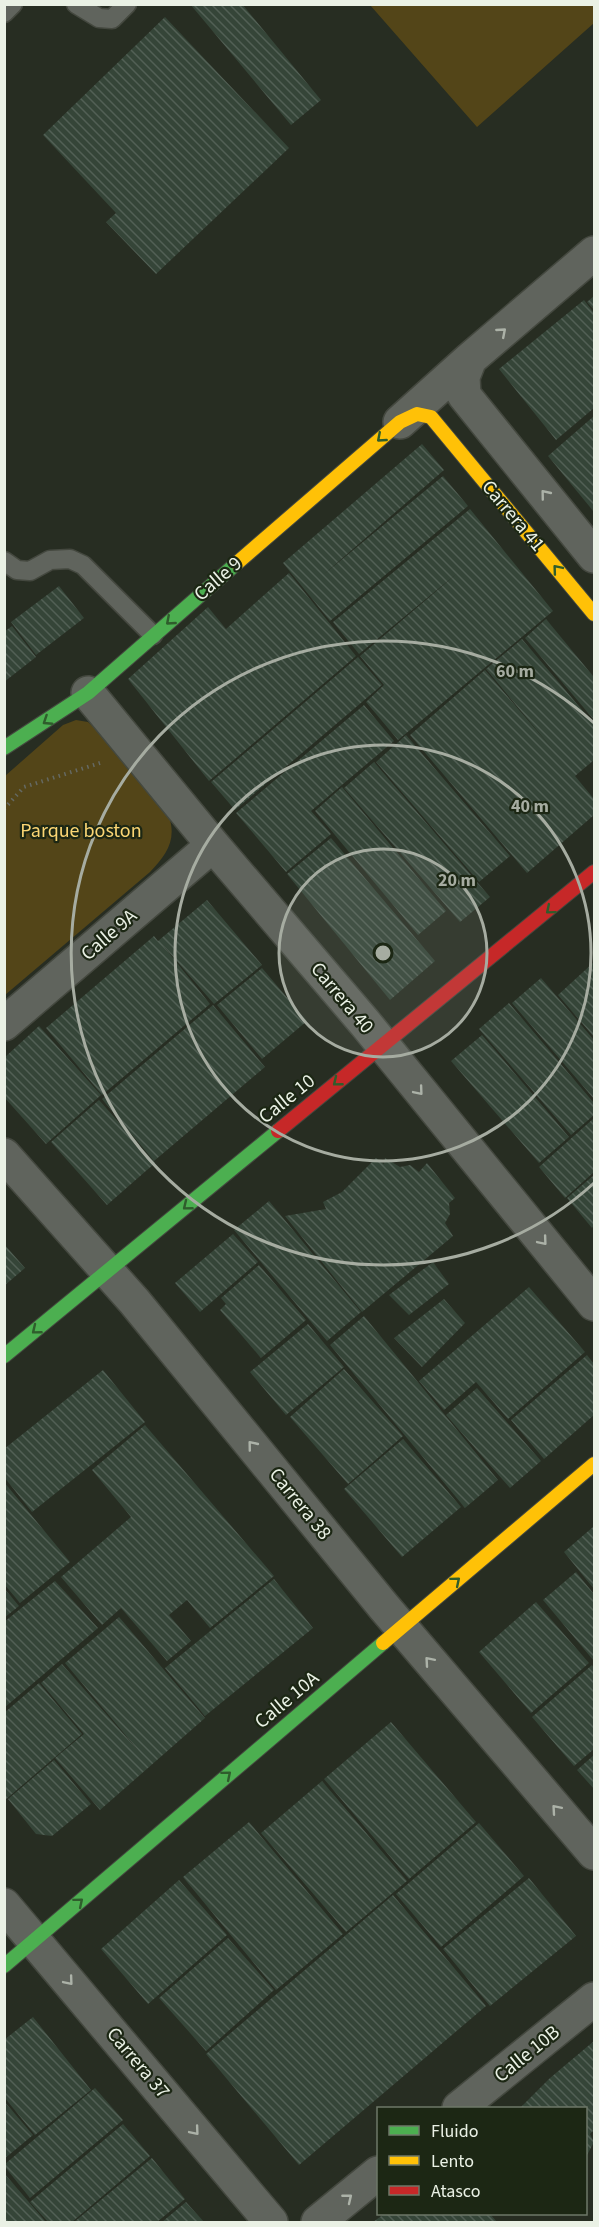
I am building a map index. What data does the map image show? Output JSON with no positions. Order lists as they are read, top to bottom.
{
  "streets": {
    "main road": [
      "Carrera 41",
      "Calle 9",
      "Calle 10",
      "Calle 10A"
    ],
    "street": [
      "Calle 9A",
      "Carrera 40",
      "Carrera 38",
      "Calle 10B",
      "Carrera 37"
    ]
  },
  "crossings": [
    ["Carrera 41", "Calle 9"],
    ["Calle 9", "Carrera 40"],
    ["Calle 9A", "Carrera 40"],
    ["Carrera 40", "Calle 10"],
    ["Calle 10", "Carrera 38"],
    ["Carrera 38", "Calle 10A"],
    ["Calle 10A", "Carrera 37"]
  ],
  "one_way": [
    "Carrera 41",
    "Calle 9",
    "Carrera 40",
    "Calle 10",
    "Carrera 38",
    "Calle 10A",
    "Carrera 37"
  ],
  "parks": ["Parque boston"],
  "legend": ["Fluido", "Lento", "Atasco"],
  "rings": ["60 m", "40 m", "20 m"]
}
